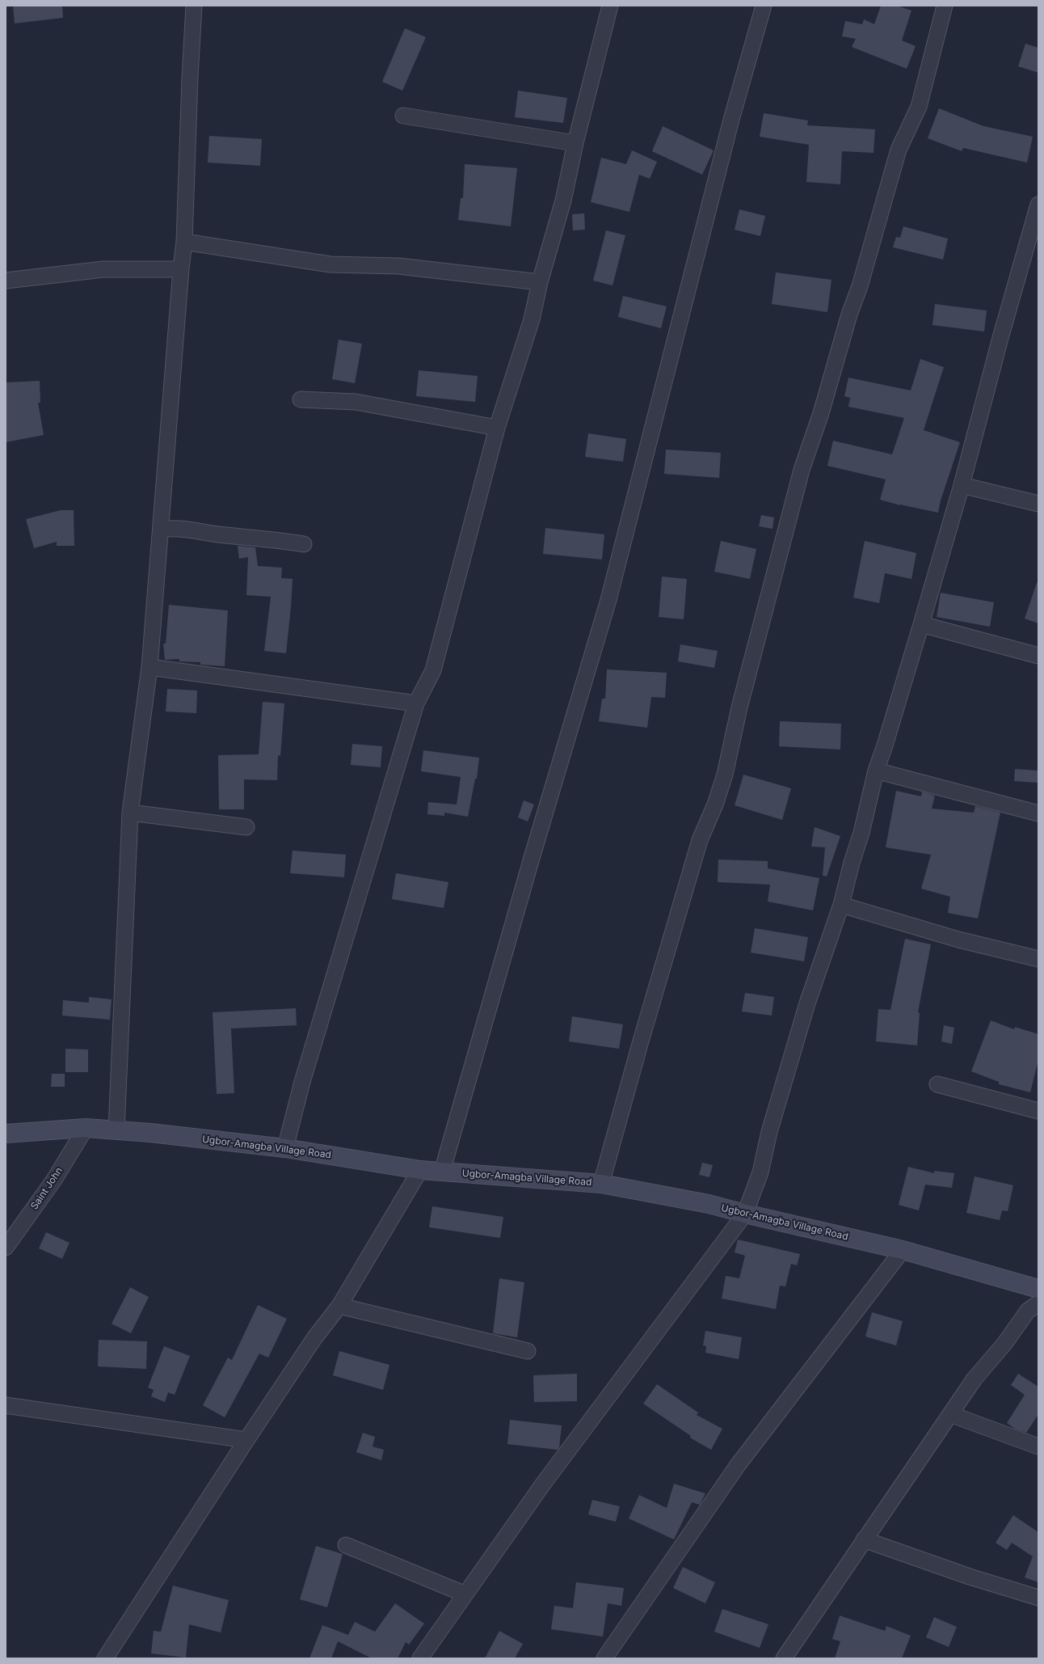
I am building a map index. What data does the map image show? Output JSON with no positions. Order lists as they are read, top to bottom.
{
  "streets": {
    "street": ["Ugbor-Amagba Village Road", "Saint John"]
  },
  "crossings": [
    ["Ugbor-Amagba Village Road", "Saint John"]
  ]
}
